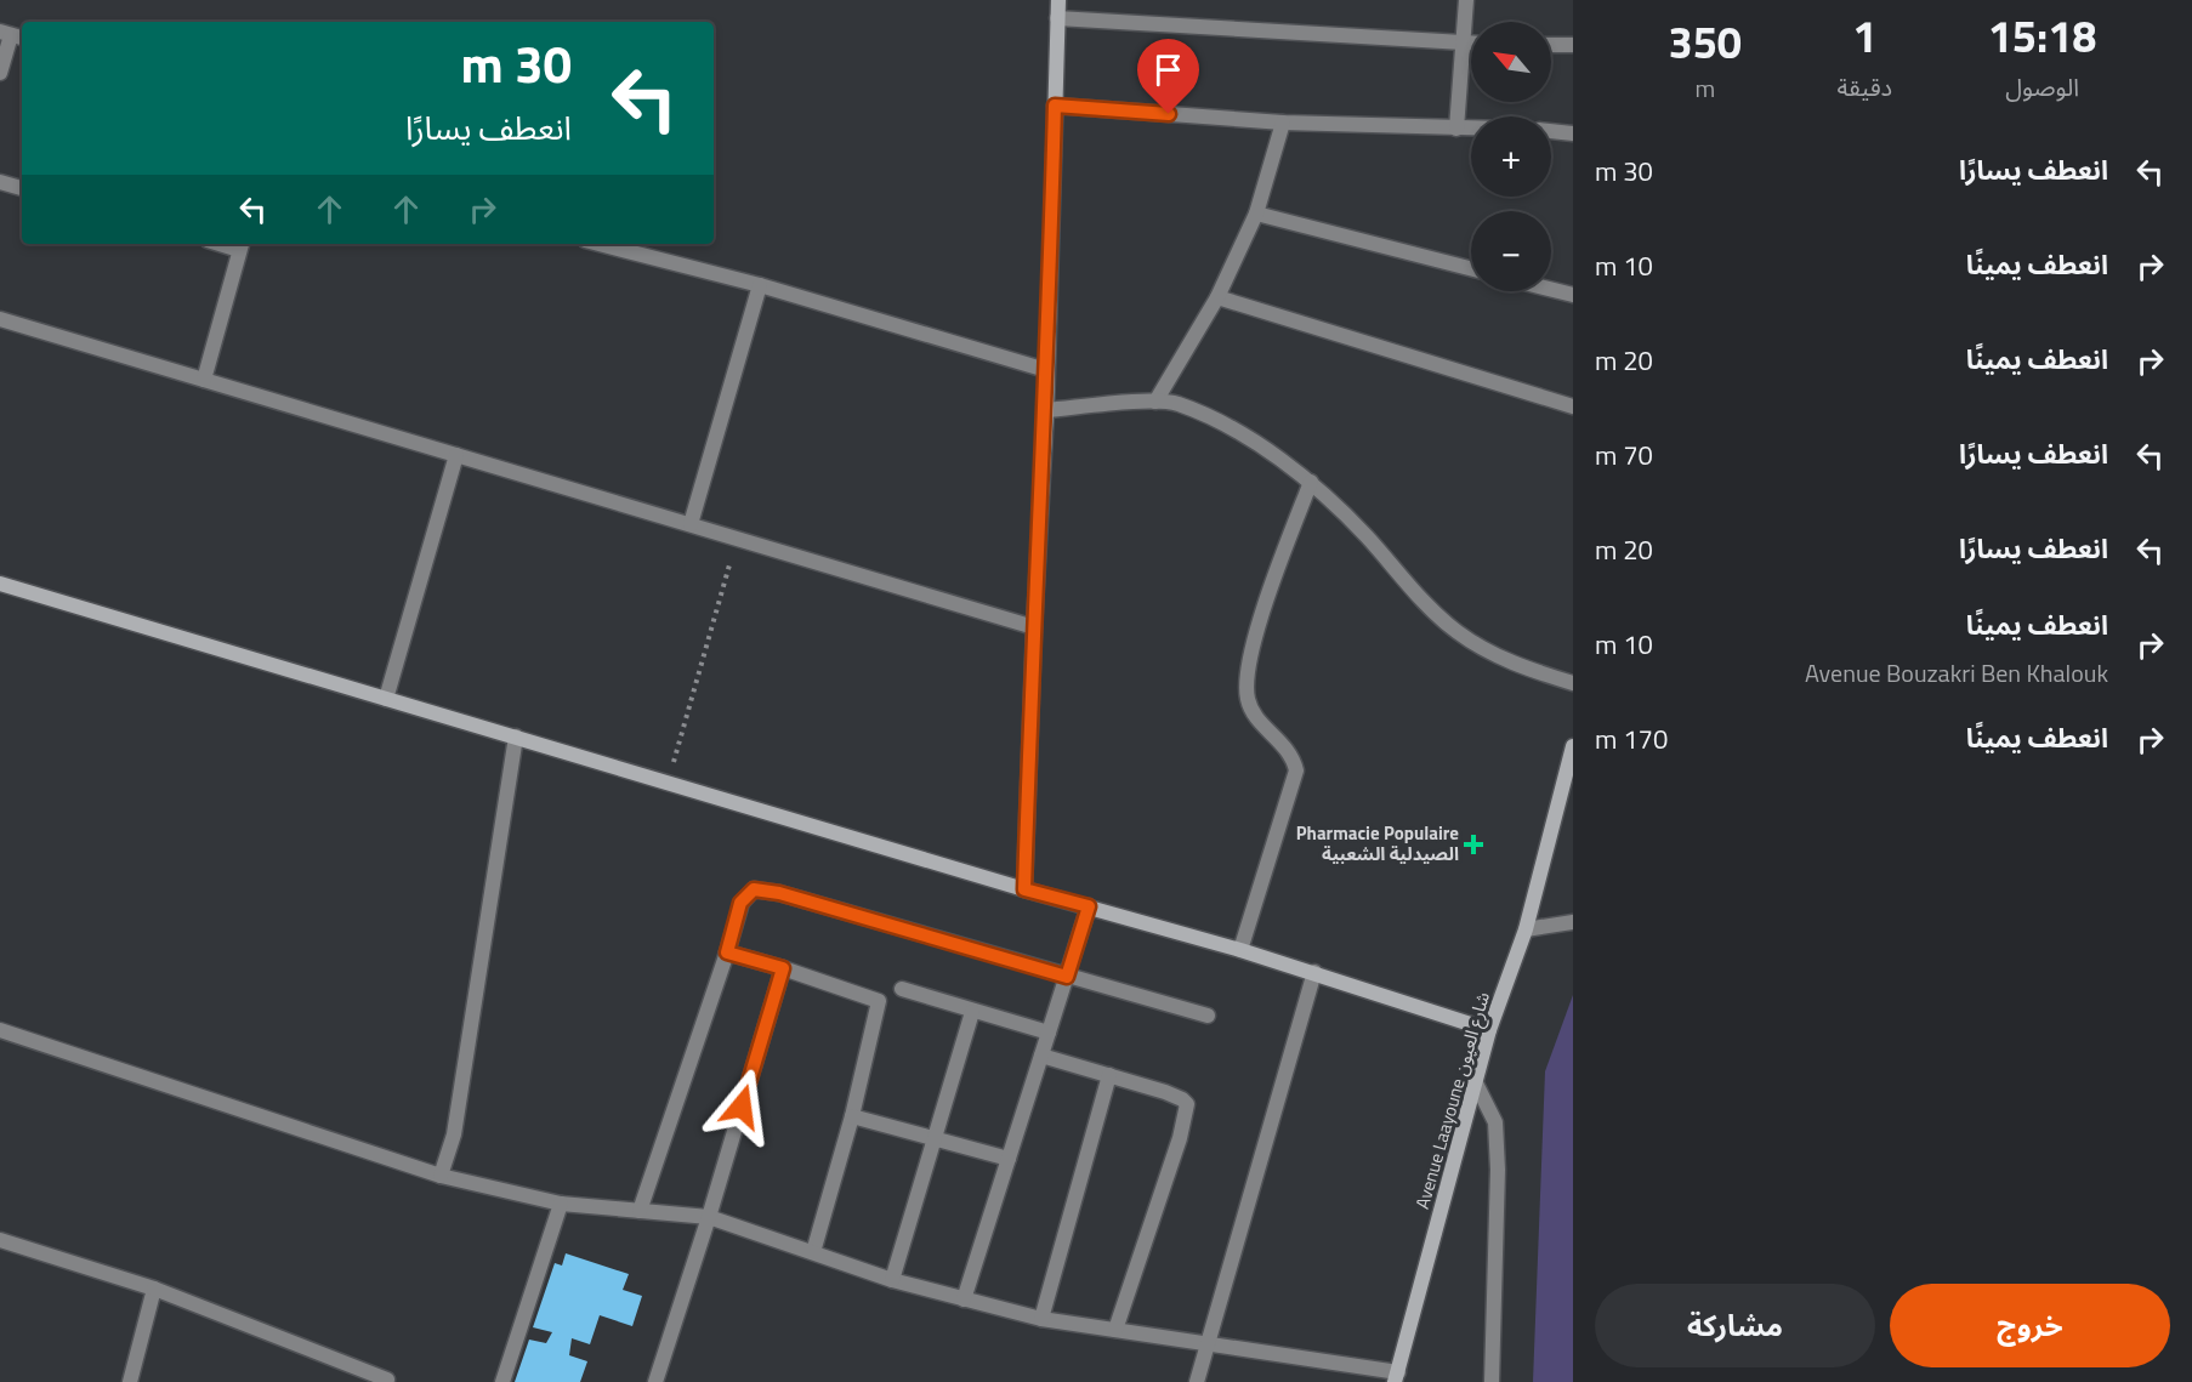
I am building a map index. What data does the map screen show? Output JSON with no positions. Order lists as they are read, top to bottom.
{
  "streets": {
    "street": ["Avenue Laayoune شارع العيون"]
  },
  "places": {
    "health": ["Pharmacie Populaire الصيدلية الشعبية"]
  },
  "north": "top left",
  "page": {
    "eta": [
      "15:18",
      "الوصول",
      "1",
      "دقيقة",
      "350",
      "m"
    ],
    "map_buttons": ["+", "−"],
    "turn": ["30 m", "انعطف يسارًا"],
    "list": [
      {
        "name": "انعطف يسارًا",
        "value": "30 m"
      },
      {
        "name": "انعطف يمينًا",
        "value": "10 m"
      },
      {
        "name": "انعطف يمينًا",
        "value": "20 m"
      },
      {
        "name": "انعطف يسارًا",
        "value": "70 m"
      },
      {
        "name": "انعطف يسارًا",
        "value": "20 m"
      },
      {
        "name": "انعطف يمينًا",
        "note": "Avenue Bouzakri Ben Khalouk",
        "value": "10 m"
      },
      {
        "name": "انعطف يمينًا",
        "value": "170 m"
      }
    ],
    "buttons": ["خروج", "مشاركة"]
  }
}
